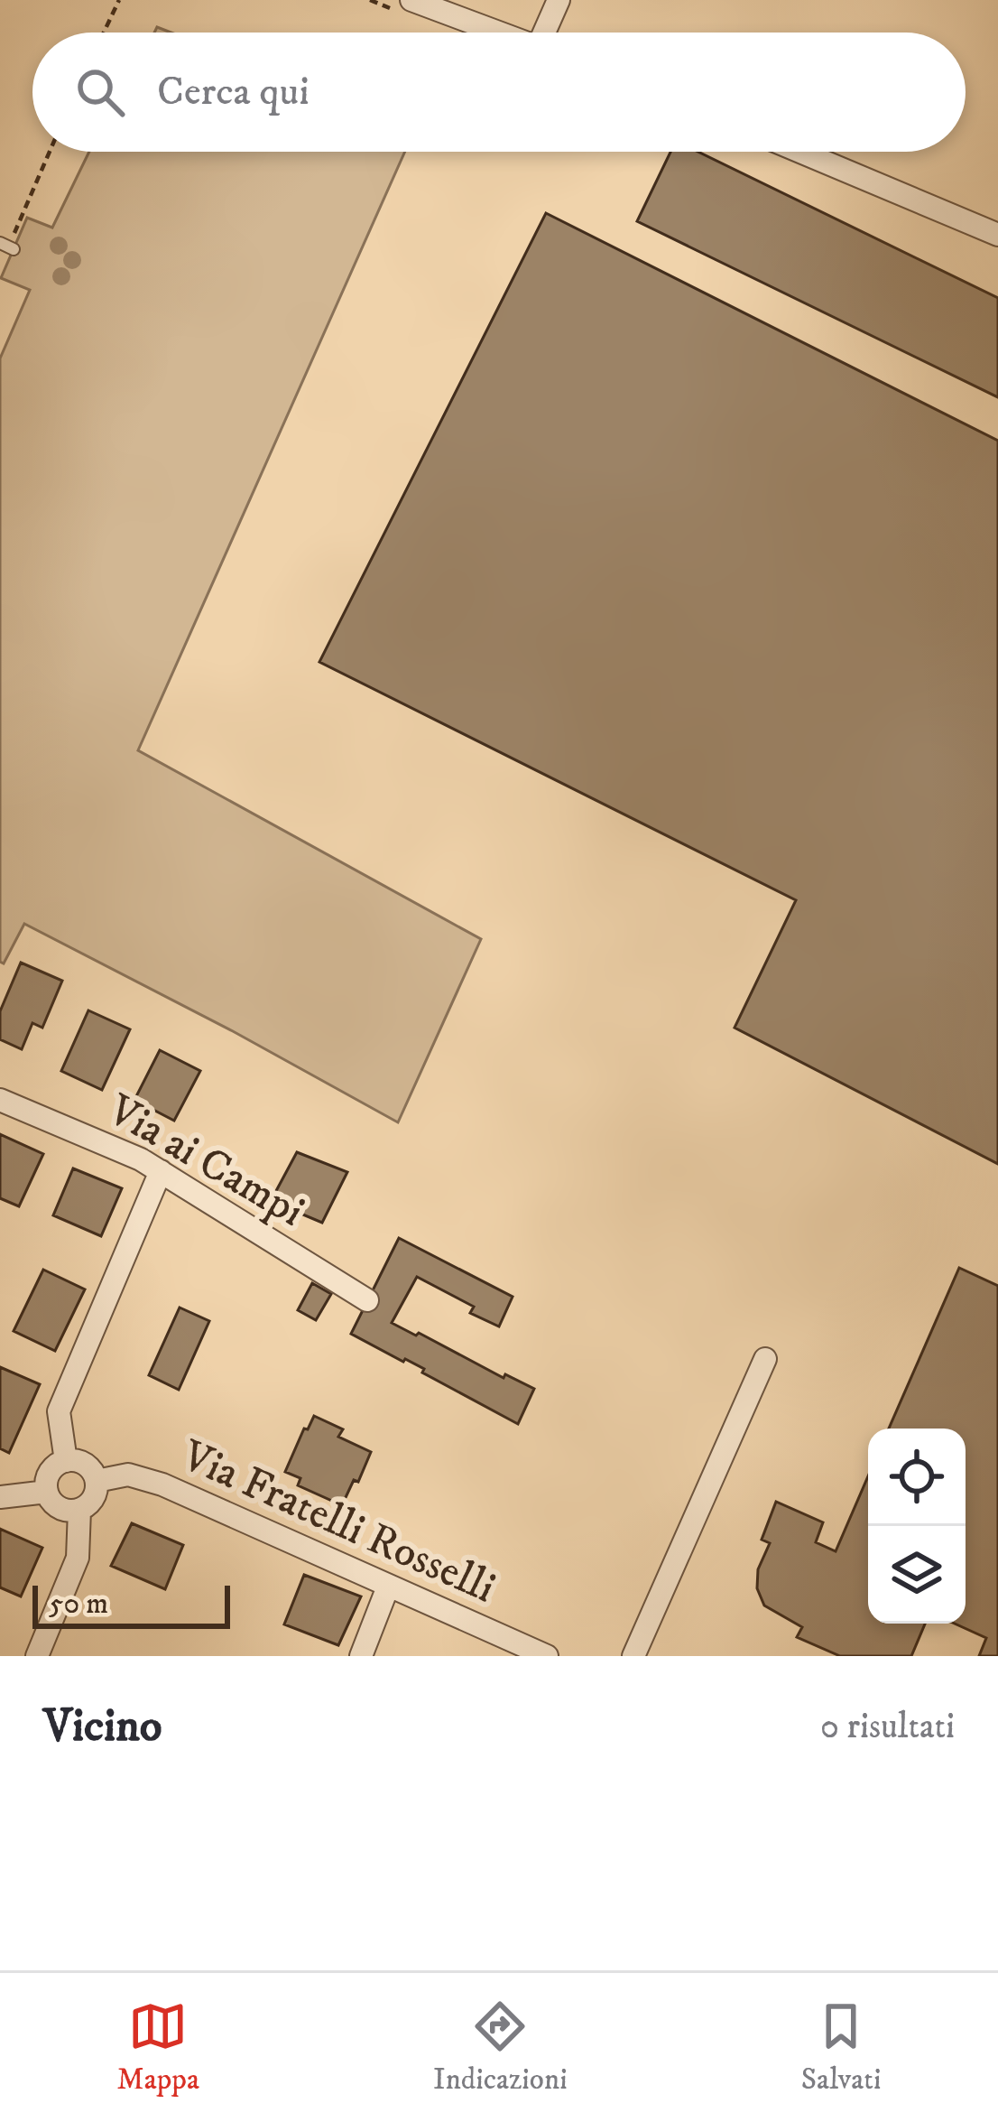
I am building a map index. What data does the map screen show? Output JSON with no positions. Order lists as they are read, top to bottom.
{
  "streets": {
    "street": ["Via ai Campi", "Via Fratelli Rosselli"]
  },
  "scale_bar": "50 m",
  "page": {
    "search": "Cerca qui",
    "scale": "50 m",
    "heading": ["Vicino", "0 risultati"],
    "nav": ["Mappa", "Indicazioni", "Salvati"]
  }
}
